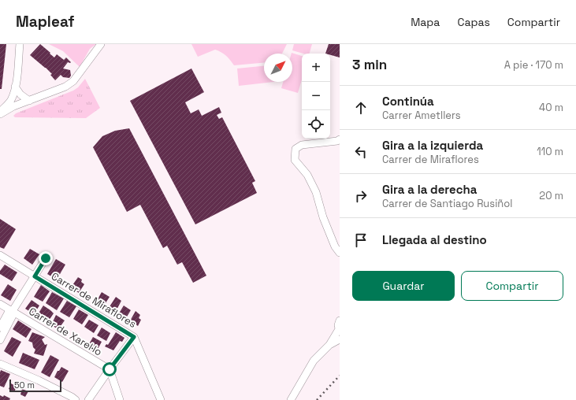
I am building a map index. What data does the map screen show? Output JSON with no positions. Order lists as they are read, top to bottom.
{
  "streets": {
    "street": ["Carrer de Miraflores", "Carrer de Xarel·lo"]
  },
  "scale_bar": "50 m",
  "north": "top right",
  "page": {
    "header": "Mapleaf",
    "nav": ["Mapa", "Capas", "Compartir"],
    "heading": ["3 min", "A pie · 170 m"],
    "map_buttons": ["+", "−"],
    "list": [
      ["Continúa", "Carrer Ametllers", "40 m"],
      ["Gira a la izquierda", "Carrer de Miraflores", "110 m"],
      ["Gira a la derecha", "Carrer de Santiago Rusiñol", "20 m"],
      "Llegada al destino"
    ],
    "buttons": ["Guardar", "Compartir"],
    "scale": "50 m"
  }
}
